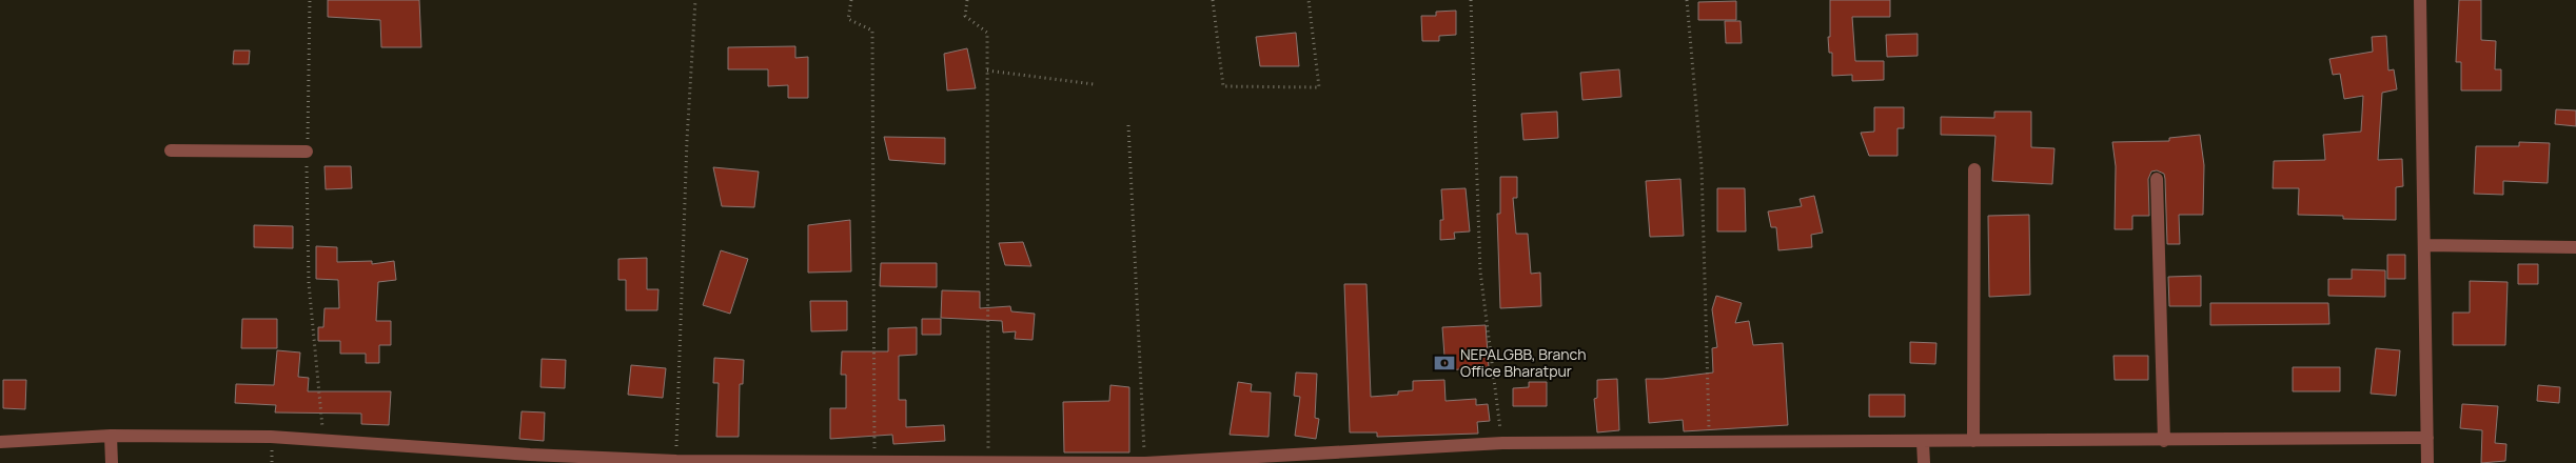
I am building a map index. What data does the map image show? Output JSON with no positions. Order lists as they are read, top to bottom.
{
  "places": {
    "bank": ["NEPALGBB, Branch Office Bharatpur"]
  }
}
